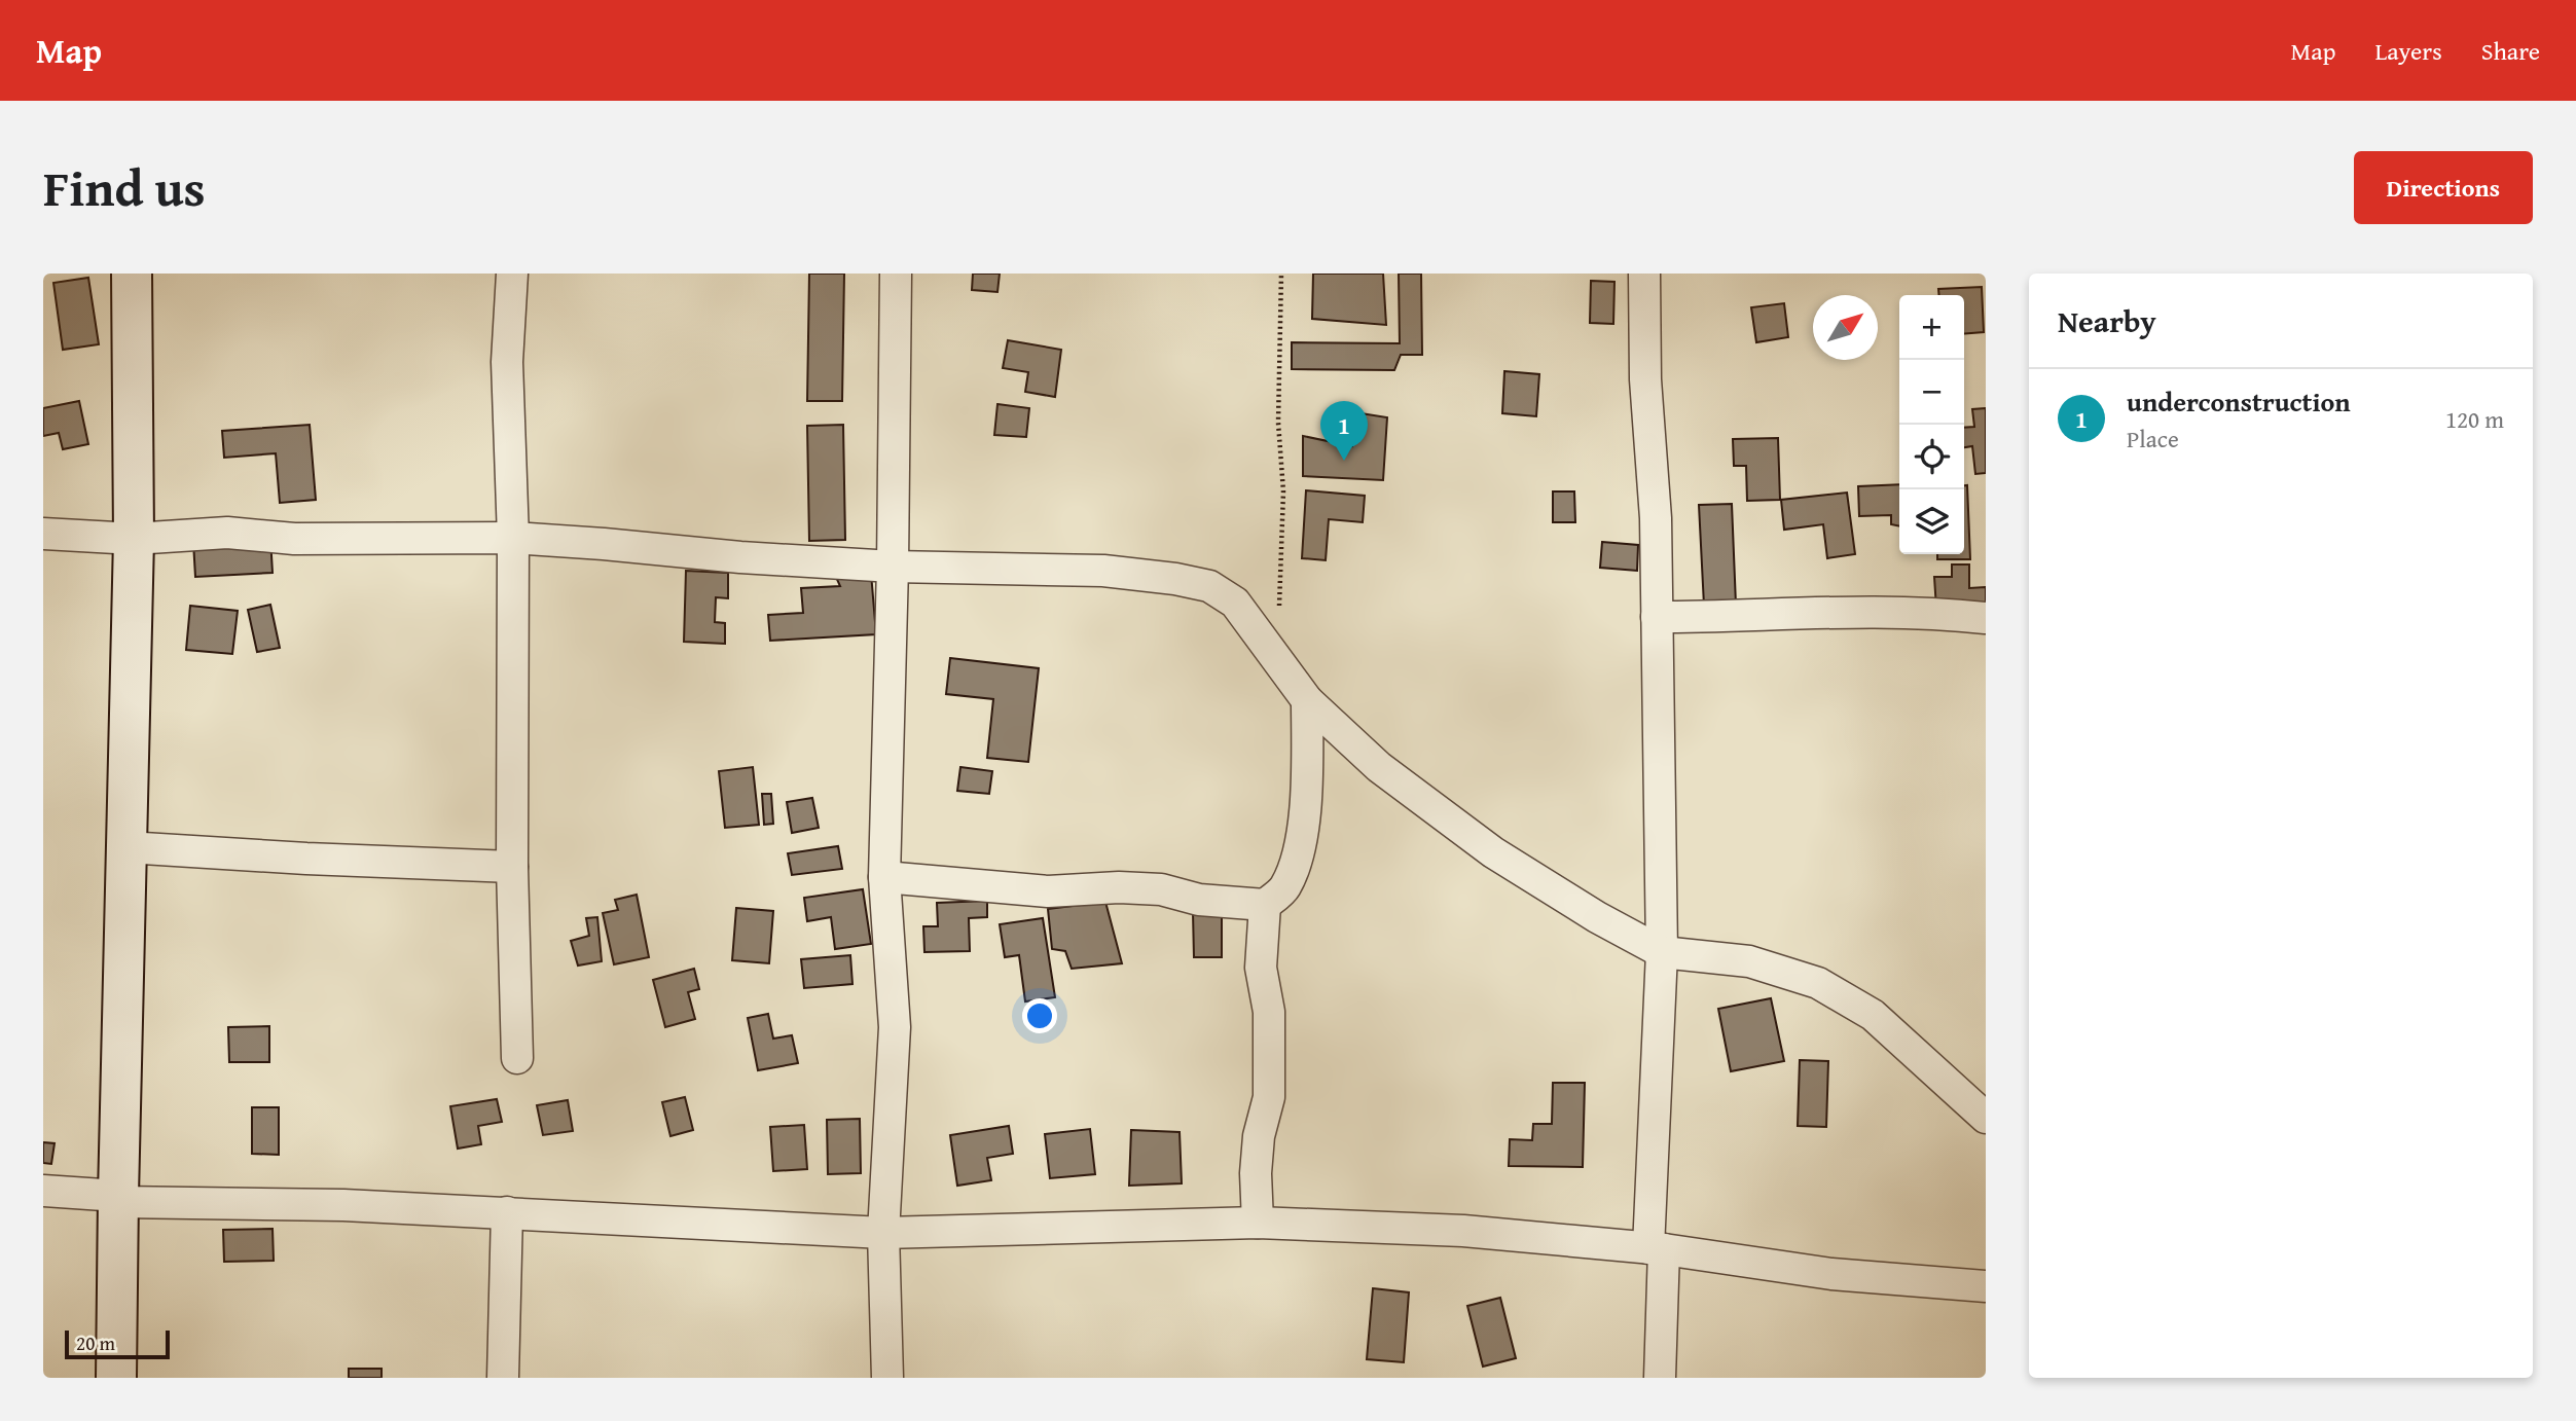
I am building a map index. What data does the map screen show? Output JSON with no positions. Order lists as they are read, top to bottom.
{
  "scale_bar": "20 m",
  "north": "top right",
  "page": {
    "header": "Map",
    "nav": ["Map", "Layers", "Share"],
    "title": "Find us",
    "buttons": "Directions",
    "heading": "Nearby",
    "map_buttons": ["+", "−"],
    "list": [
      {
        "mark": "1",
        "name": "underconstruction",
        "note": "Place",
        "value": "120 m"
      }
    ],
    "pins": "1",
    "scale": "20 m"
  }
}
